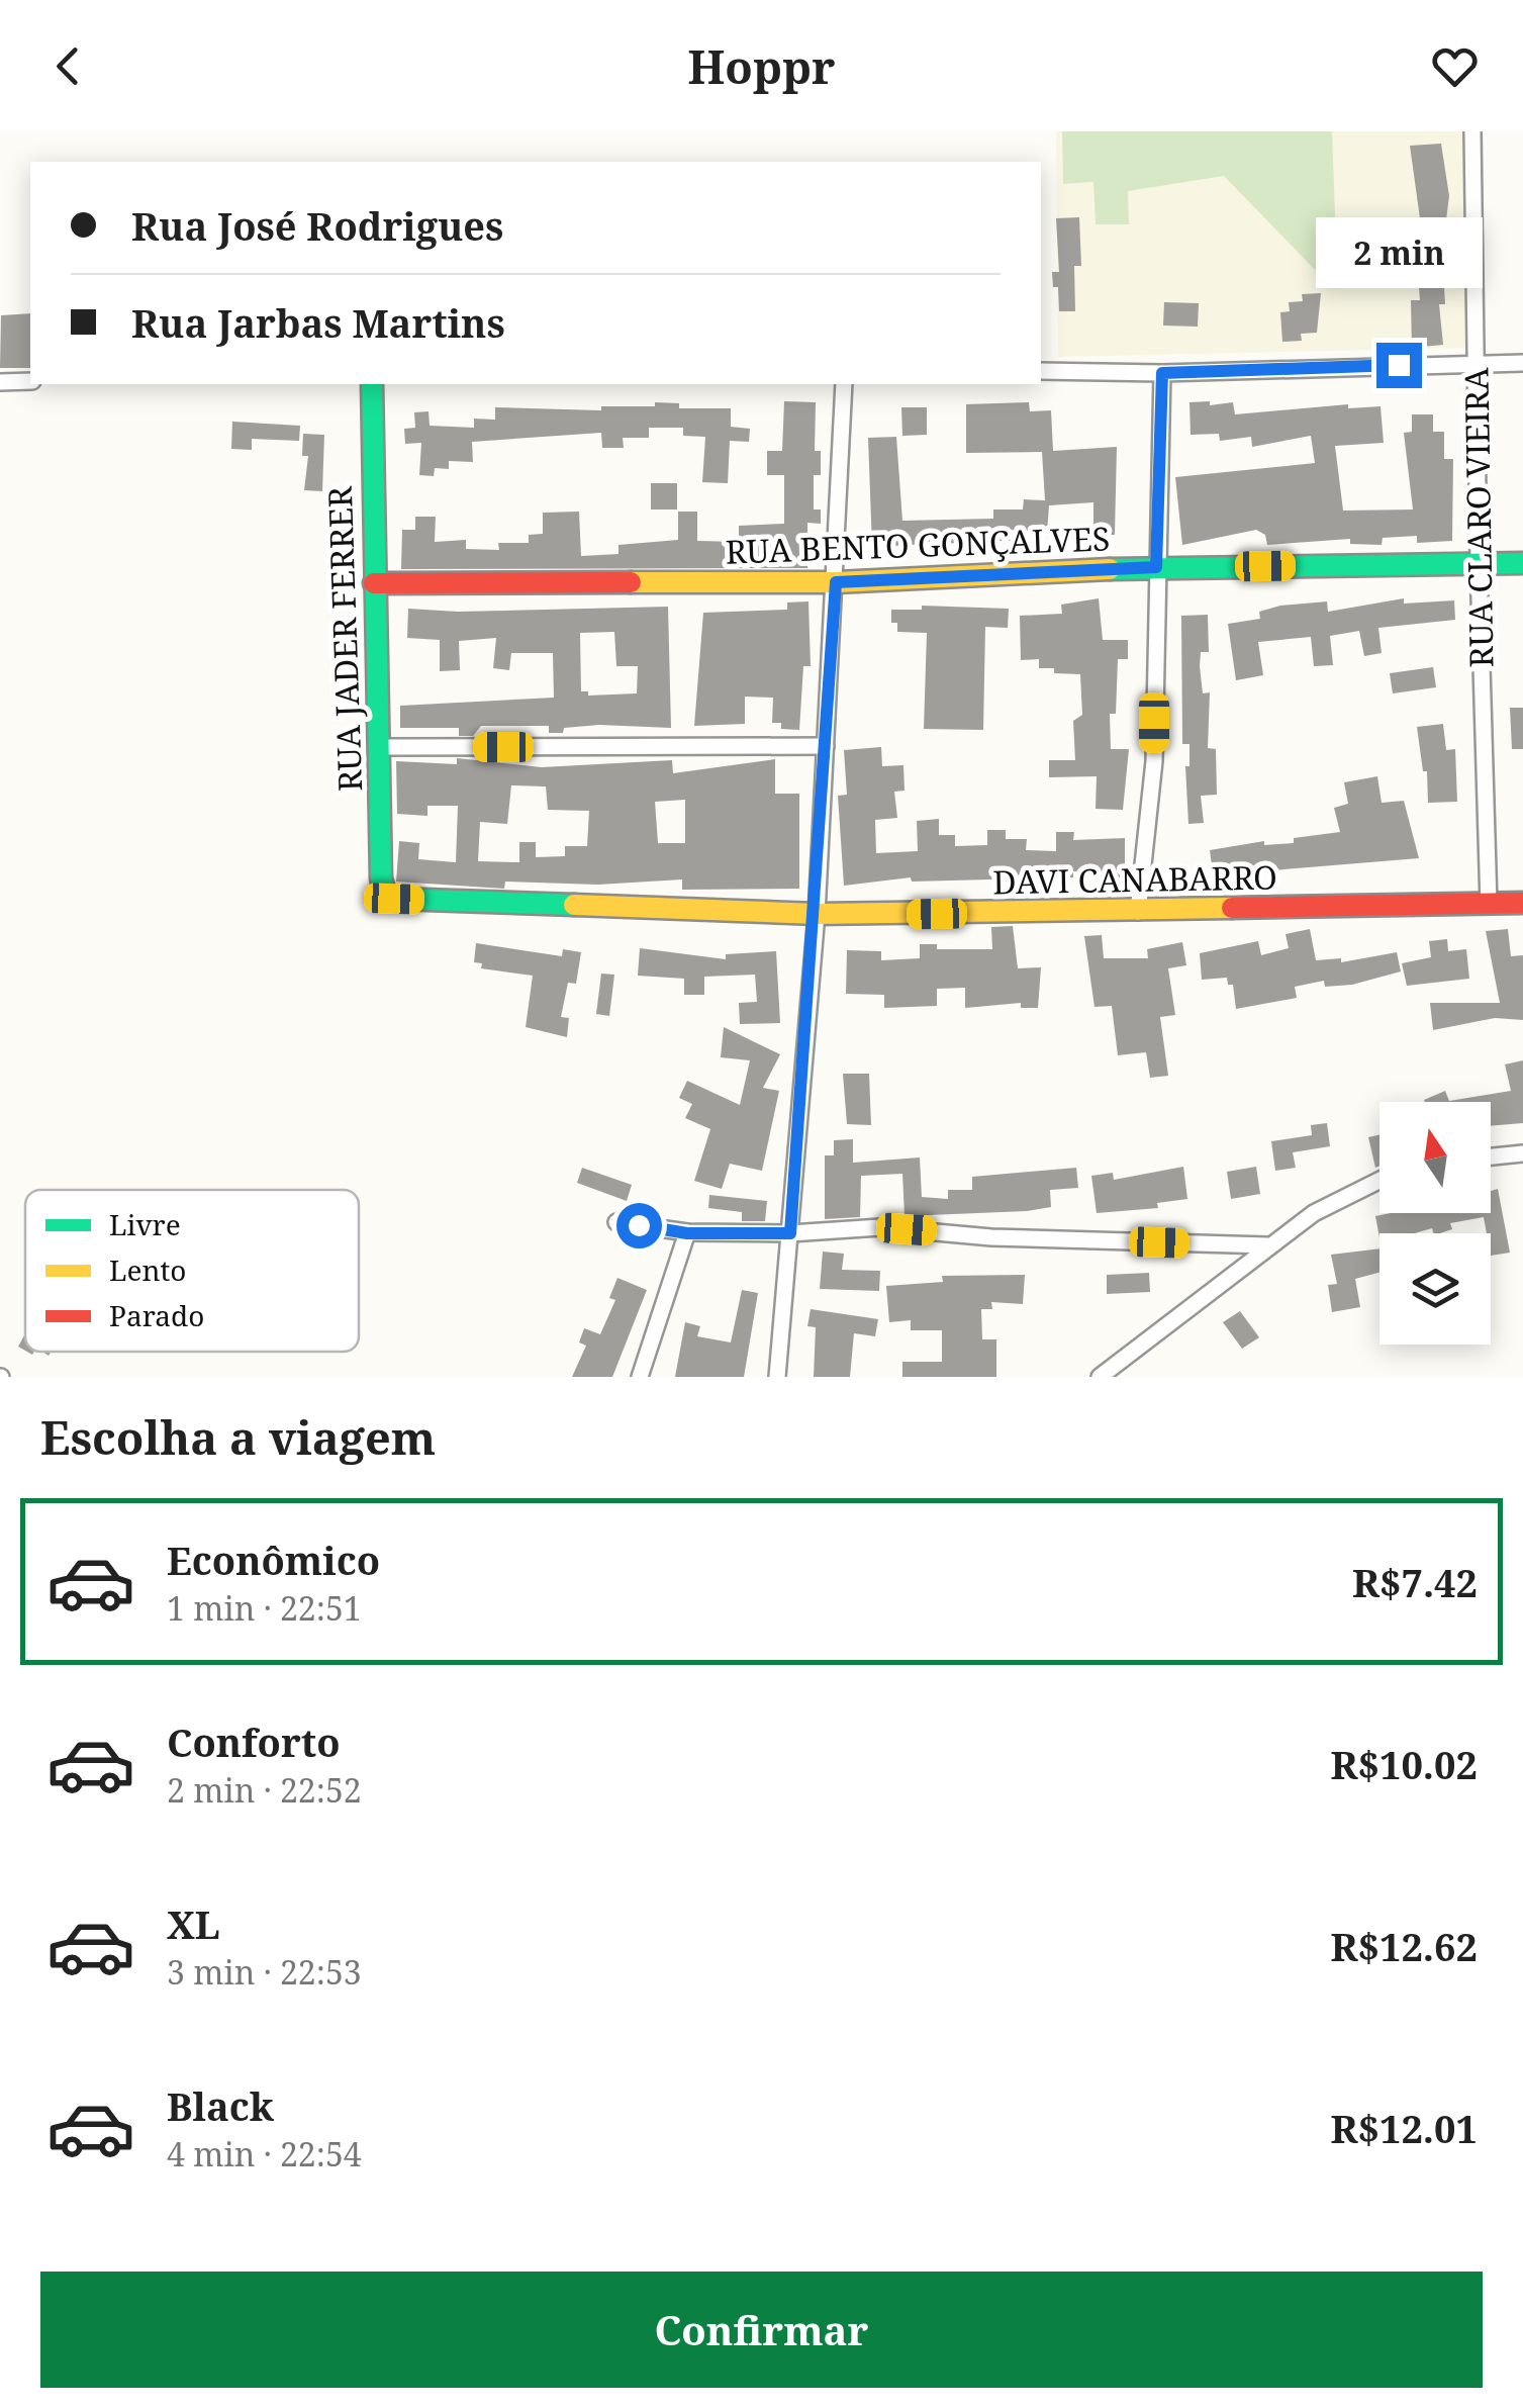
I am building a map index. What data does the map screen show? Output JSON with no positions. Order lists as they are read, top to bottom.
{
  "streets": {
    "street": [
      "RUA CLARO VIEIRA",
      "RUA BENTO GONÇALVES",
      "RUA JADER FERRER",
      "DAVI CANABARRO"
    ]
  },
  "crossings": [
    ["RUA CLARO VIEIRA", "RUA BENTO GONÇALVES"],
    ["RUA CLARO VIEIRA", "DAVI CANABARRO"],
    ["RUA BENTO GONÇALVES", "RUA JADER FERRER"],
    ["RUA JADER FERRER", "DAVI CANABARRO"]
  ],
  "legend": ["Livre", "Lento", "Parado"],
  "north": "top",
  "page": {
    "header": "Hoppr",
    "banner": ["Rua José Rodrigues", "Rua Jarbas Martins"],
    "bubble": "2 min",
    "heading": "Escolha a viagem",
    "list": [
      {
        "name": "Econômico",
        "note": "1 min · 22:51",
        "value": "R$7.42"
      },
      {
        "name": "Conforto",
        "note": "2 min · 22:52",
        "value": "R$10.02"
      },
      {
        "name": "XL",
        "note": "3 min · 22:53",
        "value": "R$12.62"
      },
      {
        "name": "Black",
        "note": "4 min · 22:54",
        "value": "R$12.01"
      }
    ],
    "buttons": "Confirmar"
  }
}
